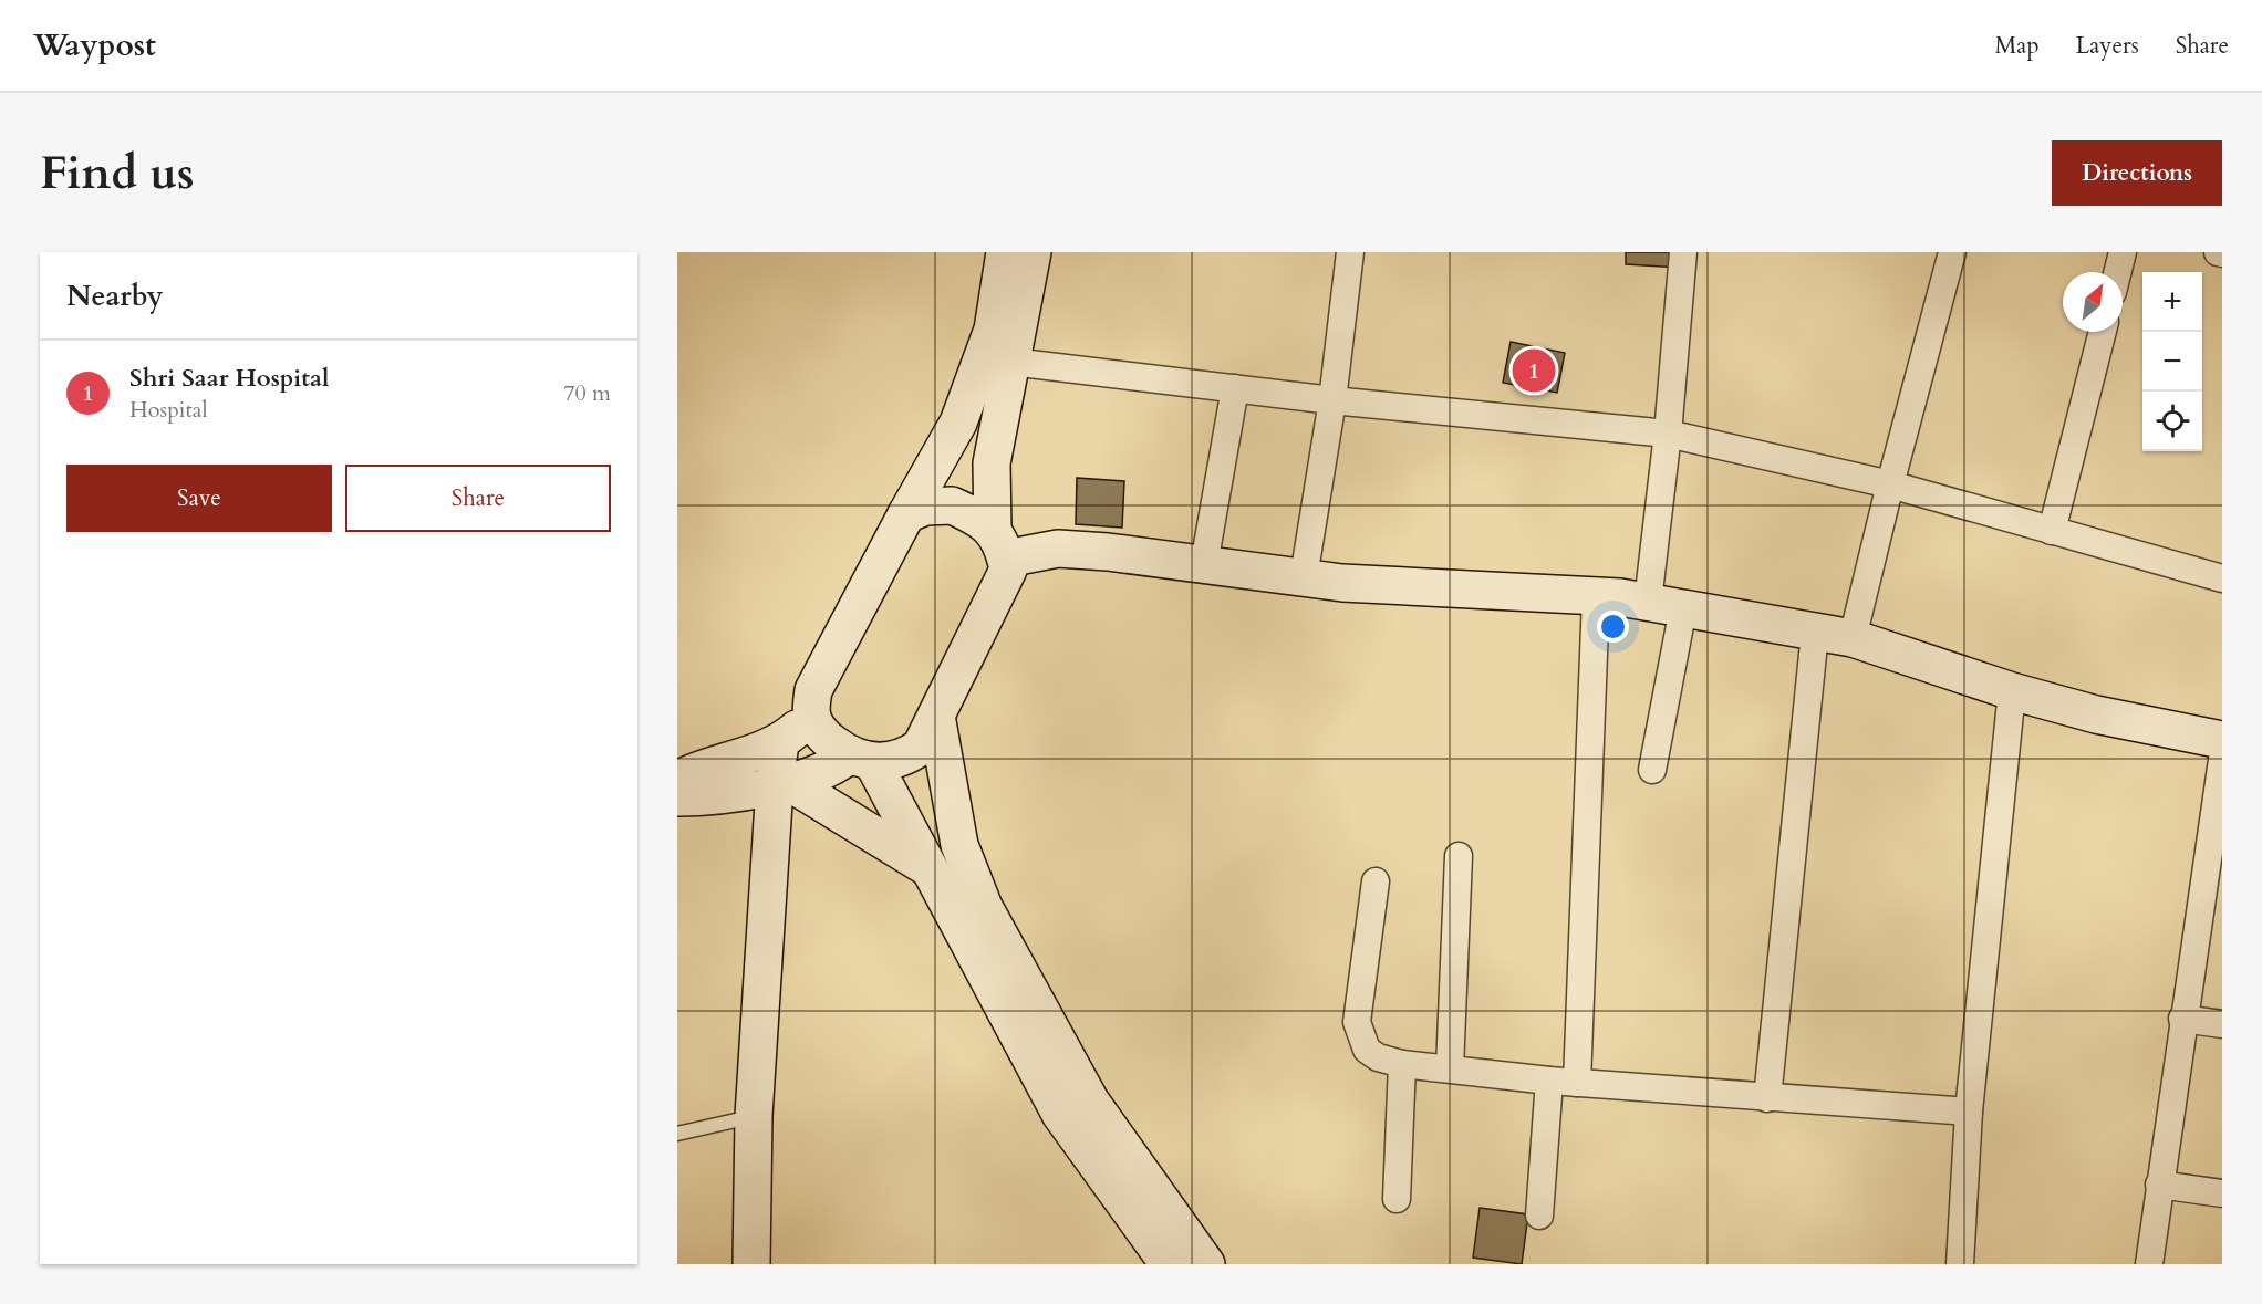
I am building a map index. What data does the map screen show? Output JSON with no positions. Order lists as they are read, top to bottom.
{
  "north": "top right",
  "page": {
    "header": "Waypost",
    "nav": ["Map", "Layers", "Share"],
    "buttons": [
      "Directions",
      ["Save", "Share"]
    ],
    "title": "Find us",
    "heading": "Nearby",
    "map_buttons": ["+", "−"],
    "list": [
      {
        "mark": "1",
        "name": "Shri Saar Hospital",
        "note": "Hospital",
        "value": "70 m"
      }
    ],
    "pins": "1"
  }
}
